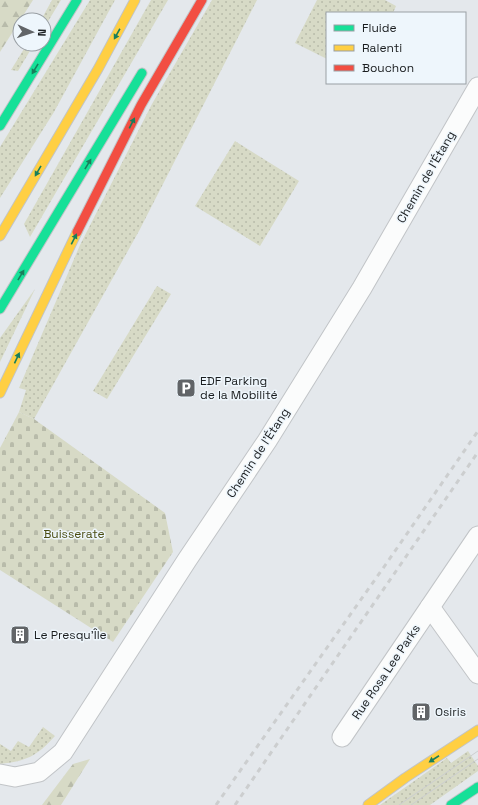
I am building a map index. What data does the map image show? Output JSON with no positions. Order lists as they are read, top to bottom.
{
  "streets": {
    "street": ["Chemin de l'Étang", "Rue Rosa Lee Parks"]
  },
  "parks": ["Buisserate"],
  "places": {
    "parking": ["EDF Parking de la Mobilité"],
    "building": ["Le Presqu'Île", "Osiris"]
  },
  "legend": ["Fluide", "Ralenti", "Bouchon"],
  "north": "right"
}
